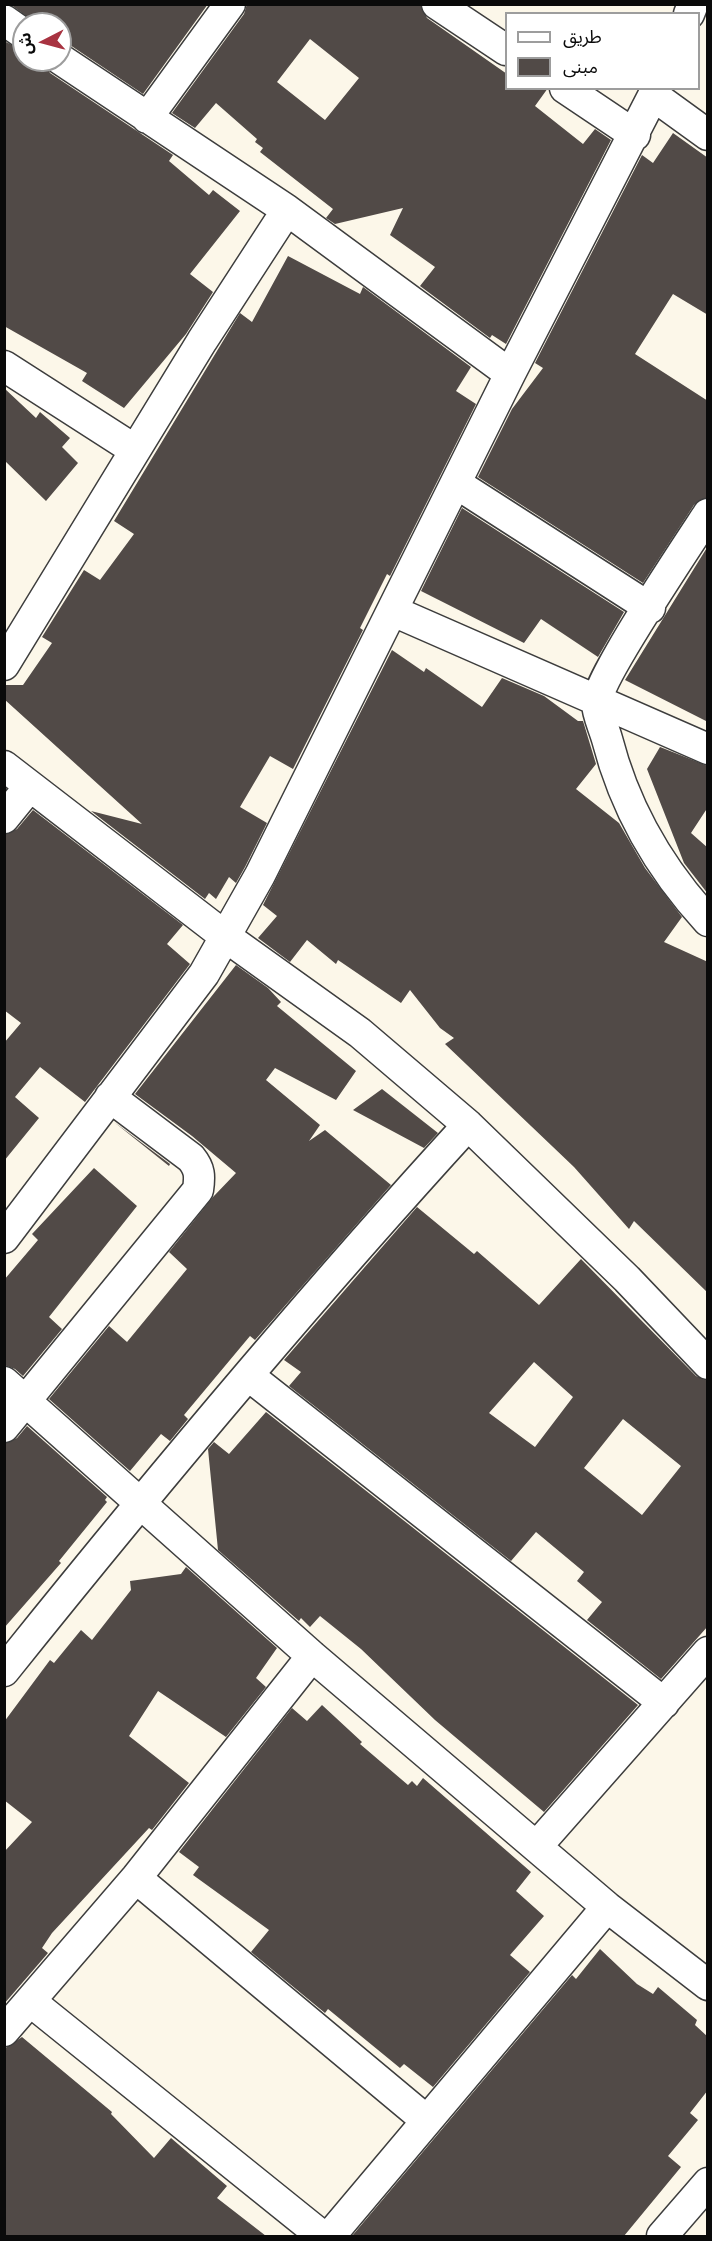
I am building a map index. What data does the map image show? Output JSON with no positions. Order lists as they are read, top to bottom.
{
  "legend": ["طريق", "مبنى"],
  "north": "left"
}
